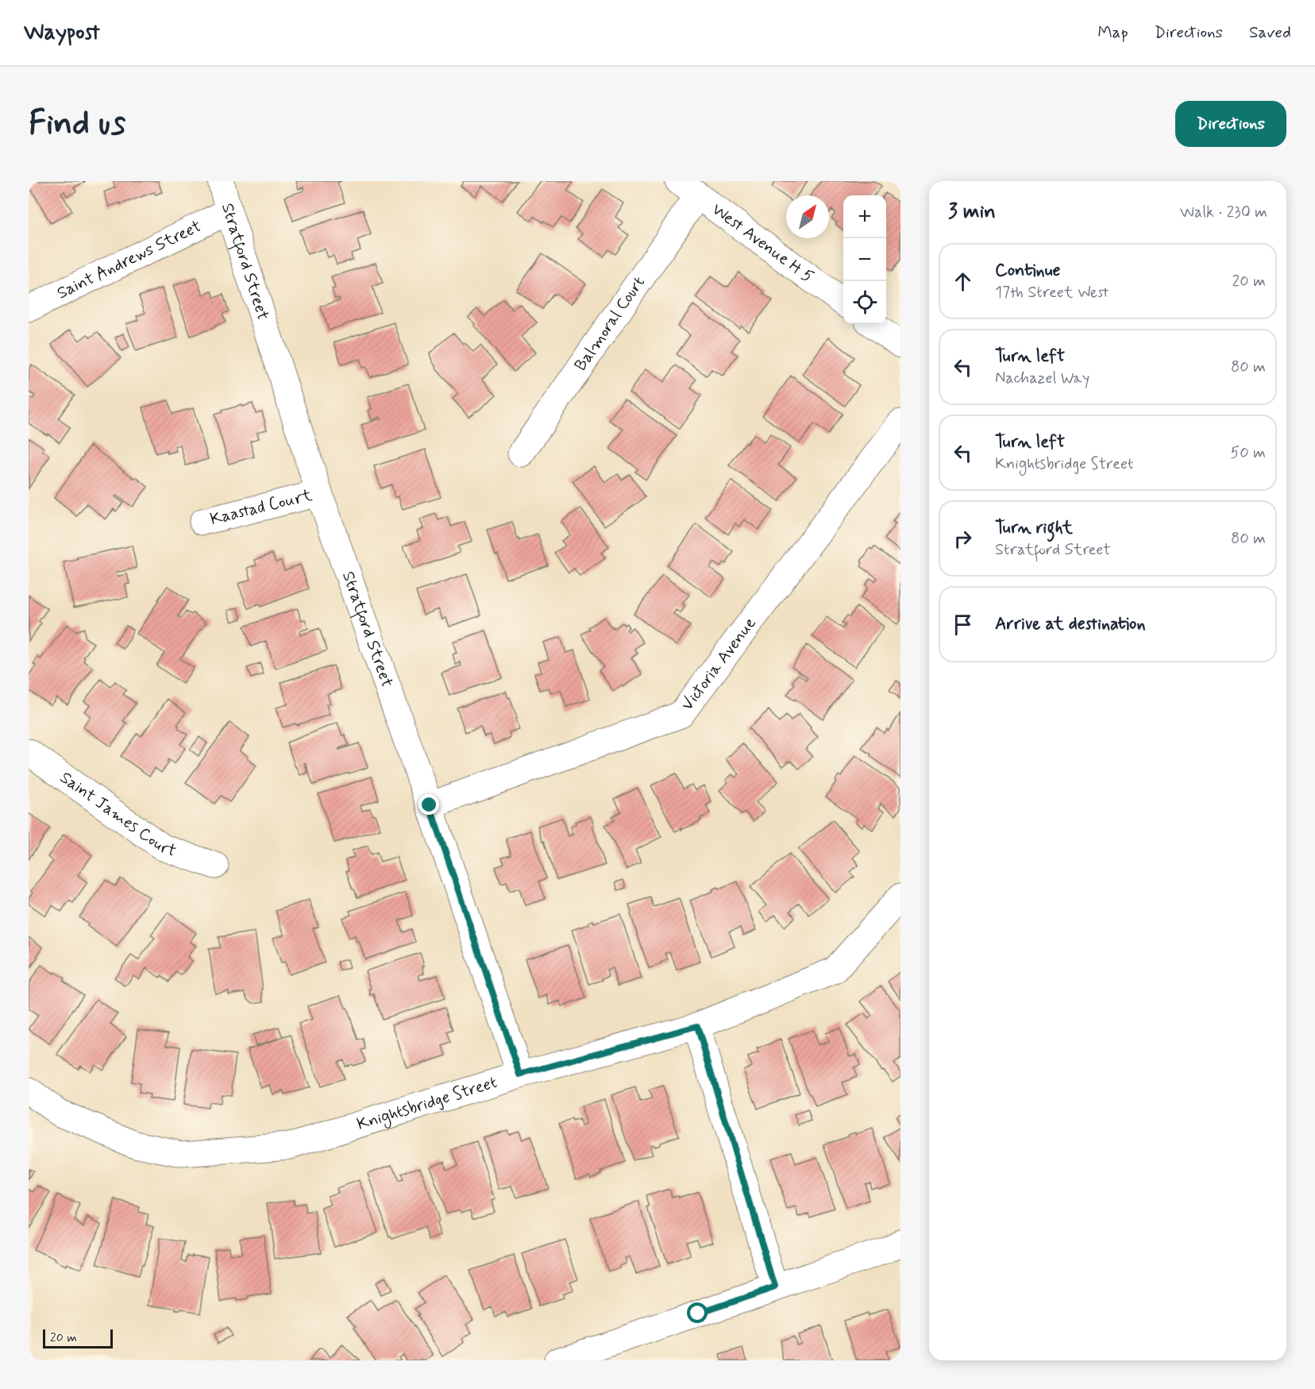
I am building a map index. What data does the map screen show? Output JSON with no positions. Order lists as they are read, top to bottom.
{
  "streets": {
    "street": [
      "West Avenue H 5",
      "Saint Andrews Street",
      "Stratford Street",
      "Balmoral Court",
      "Kaastad Court",
      "Victoria Avenue",
      "Saint James Court",
      "Knightsbridge Street"
    ]
  },
  "crossings": [
    ["West Avenue H 5", "Balmoral Court"],
    ["Saint Andrews Street", "Stratford Street"],
    ["Stratford Street", "Kaastad Court"],
    ["Stratford Street", "Victoria Avenue"],
    ["Stratford Street", "Knightsbridge Street"]
  ],
  "scale_bar": "20 m",
  "north": "top right",
  "page": {
    "header": "Waypost",
    "nav": ["Map", "Directions", "Saved"],
    "buttons": "Directions",
    "title": "Find us",
    "heading": ["3 min", "Walk · 230 m"],
    "map_buttons": ["+", "−"],
    "list": [
      ["Continue", "17th Street West", "20 m"],
      ["Turn left", "Nachazel Way", "80 m"],
      ["Turn left", "Knightsbridge Street", "50 m"],
      ["Turn right", "Stratford Street", "80 m"],
      "Arrive at destination"
    ],
    "scale": "20 m"
  }
}
